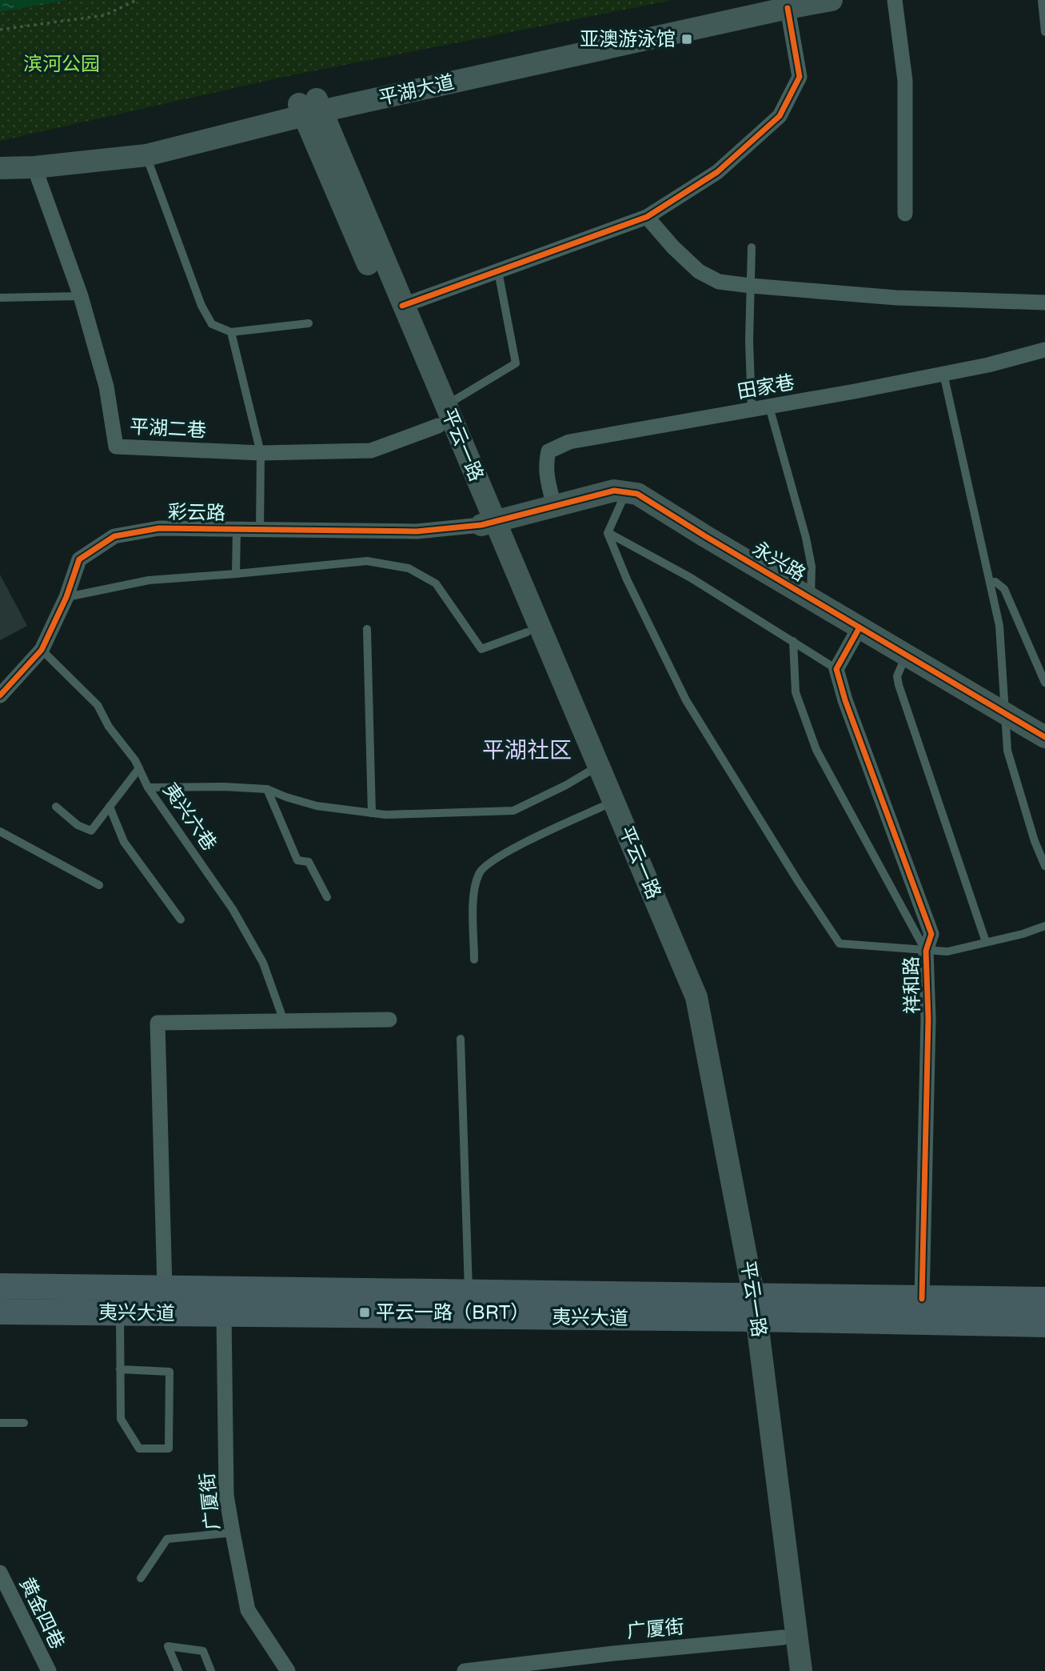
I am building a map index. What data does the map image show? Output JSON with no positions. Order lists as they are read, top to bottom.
{
  "streets": {
    "main road": [
      "平湖大道",
      "平云一路",
      "永兴路",
      "夷兴大道"
    ],
    "street": [
      "田家巷",
      "平湖二巷",
      "彩云路",
      "祥和路",
      "广厦街",
      "黄金四巷"
    ],
    "lane": ["夷兴六巷"]
  },
  "crossings": [
    ["平湖大道", "平湖二巷"],
    ["平湖大道", "平云一路"],
    ["田家巷", "永兴路"],
    ["平湖二巷", "平云一路"],
    ["平云一路", "彩云路"],
    ["平云一路", "永兴路"],
    ["平云一路", "夷兴大道"],
    ["平云一路", "广厦街"],
    ["彩云路", "永兴路"],
    ["彩云路", "夷兴六巷"],
    ["祥和路", "夷兴大道"],
    ["夷兴大道", "广厦街"]
  ],
  "districts": ["平湖社区"],
  "parks": ["滨河公园"],
  "places": {
    "transit": ["亚澳游泳馆", "平云一路（BRT）"]
  }
}
